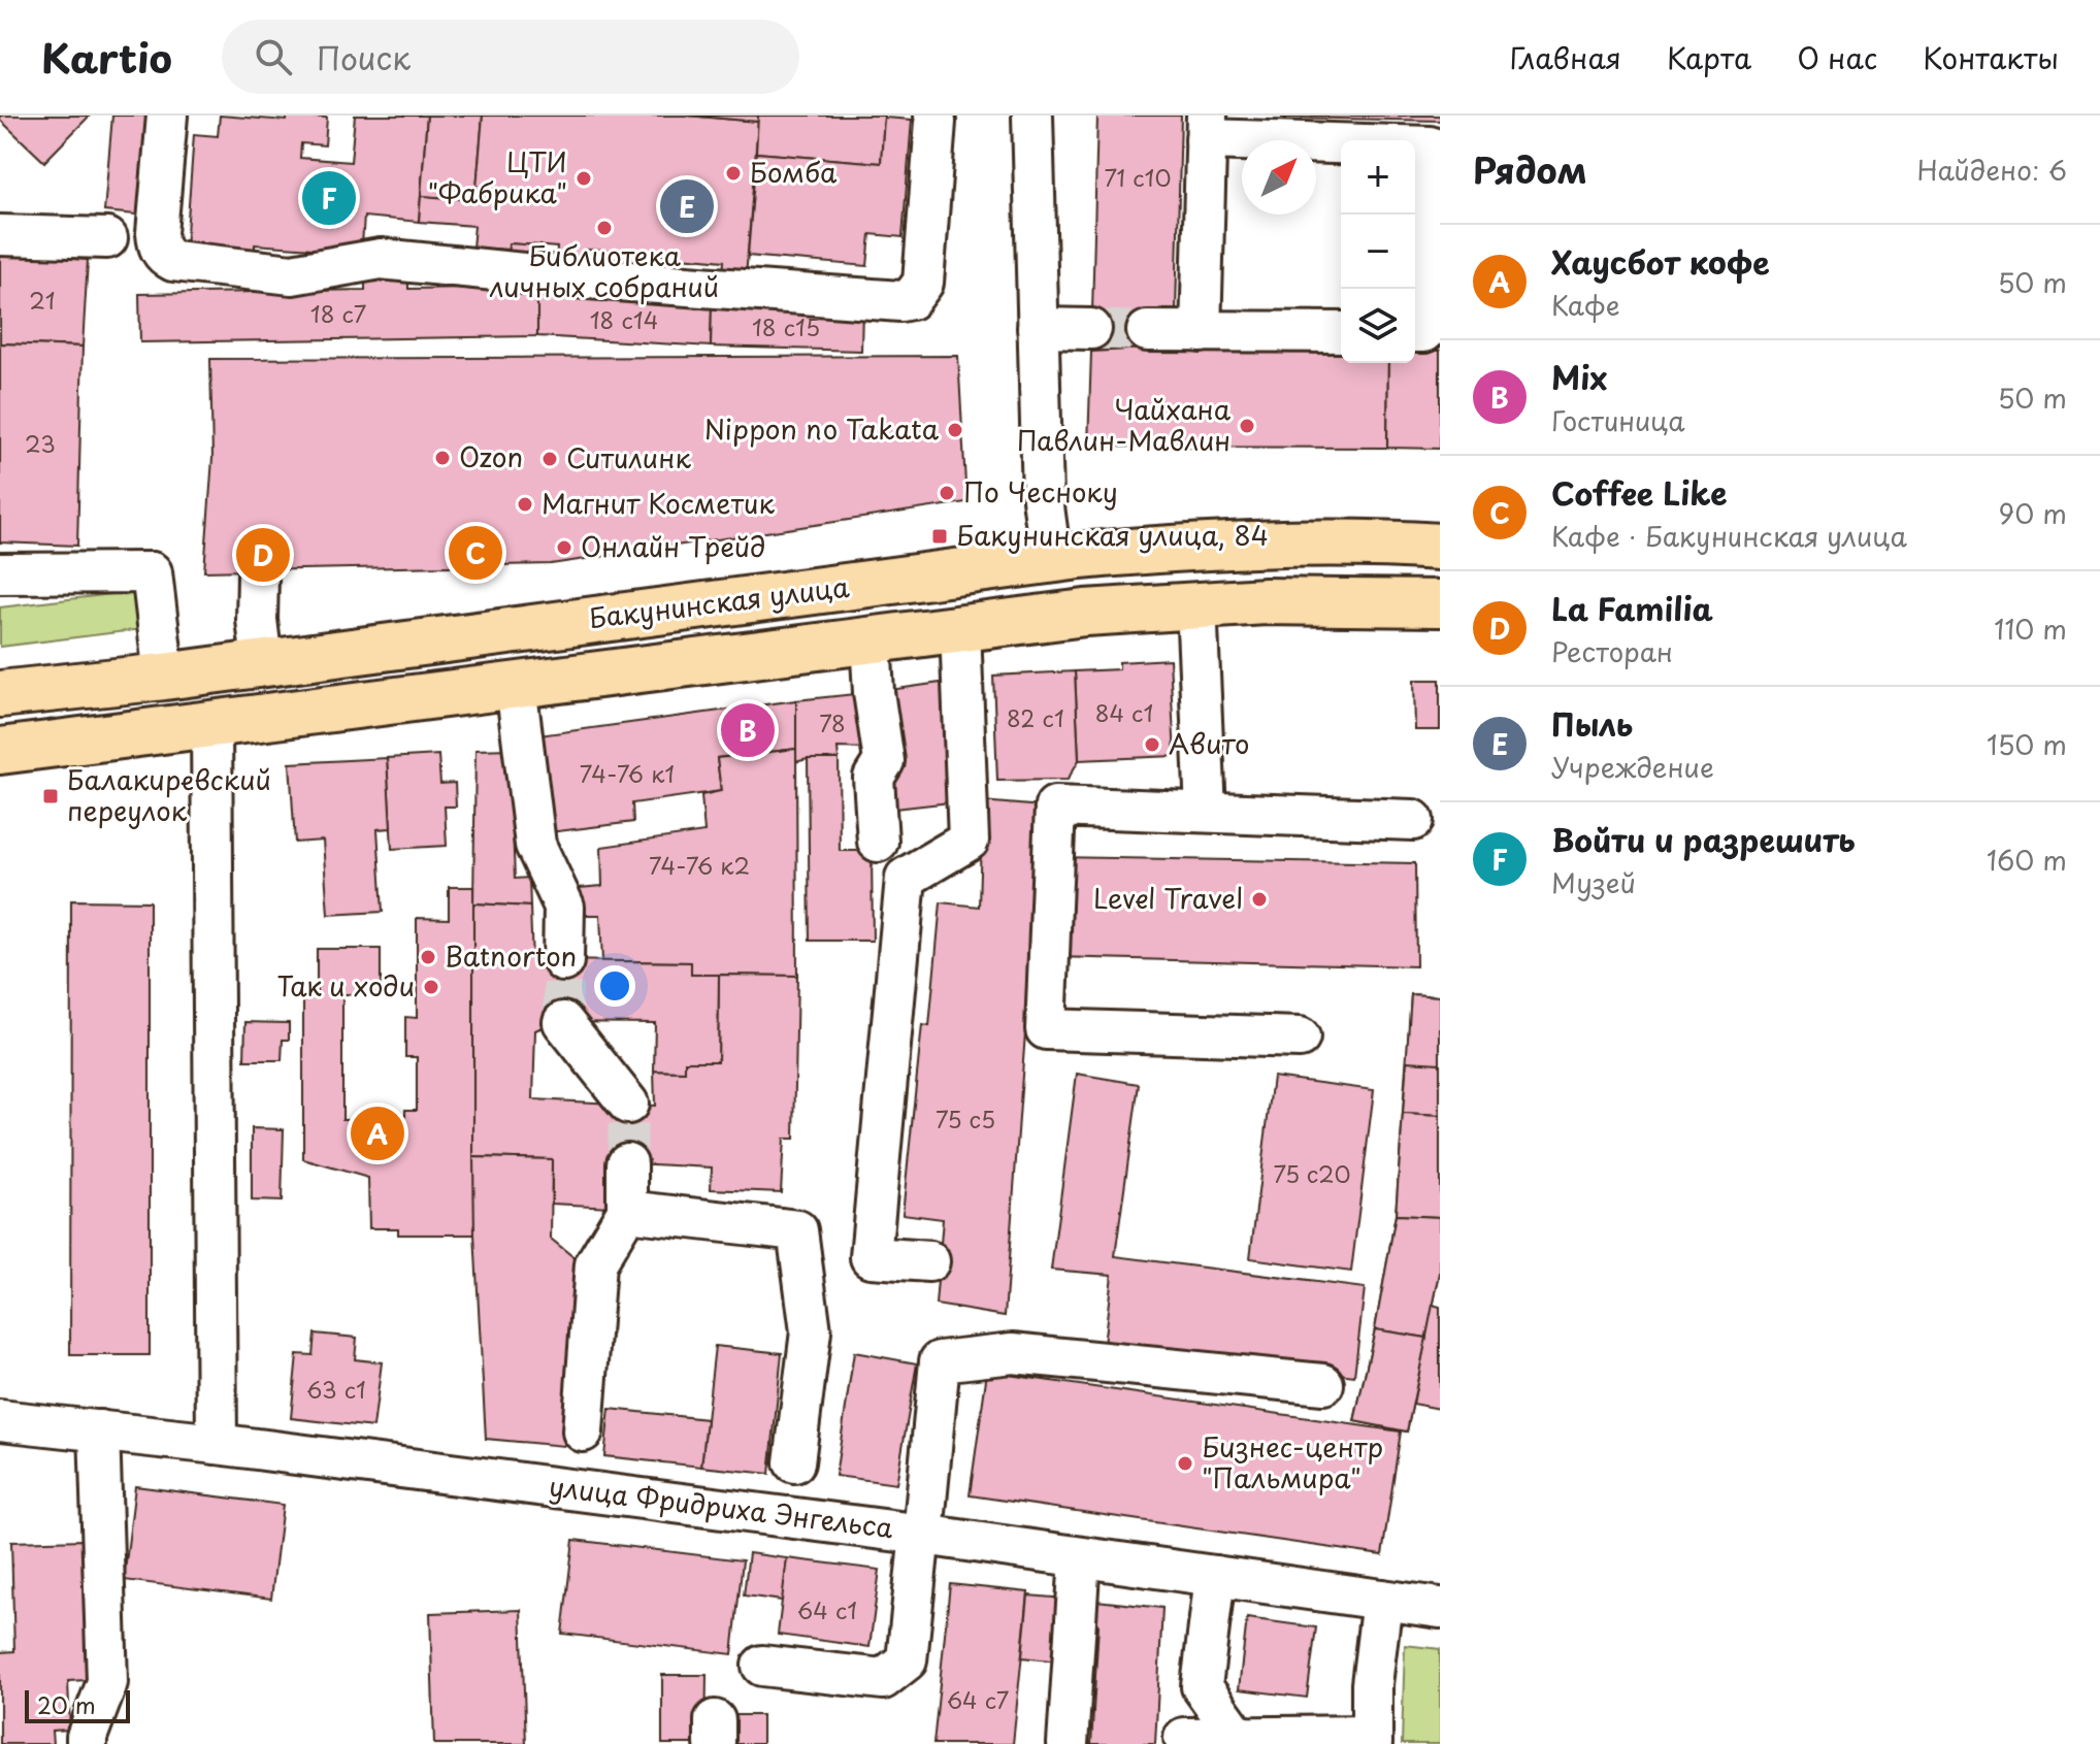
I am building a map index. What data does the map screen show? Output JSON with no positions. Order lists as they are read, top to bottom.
{
  "streets": {
    "main road": ["Бакунинская улица"],
    "street": ["улица Фридриха Энгельса"]
  },
  "places": {
    "other": [
      "Бомба",
      "ЦТИ \"Фабрика\"",
      "Библиотека личных собраний",
      "Чайхана Павлин-Мавлин",
      "Nippon no Takata",
      "Ozon",
      "Ситилинк",
      "По Чесноку",
      "Магнит Косметик",
      "Онлайн Трейд",
      "Авито",
      "Level Travel",
      "Batnorton",
      "Так и ходи",
      "Бизнес-центр \"Пальмира\""
    ],
    "transit": ["Бакунинская улица, 84", "Балакиревский переулок"]
  },
  "house_numbers": [
    "71 с10",
    "21",
    "18 с7",
    "18 с14",
    "18 с15",
    "23",
    "84 с1",
    "82 с1",
    "78",
    "74-76 к1",
    "74-76 к2",
    "75 с5",
    "75 с20",
    "63 с1",
    "64 с1",
    "64 с7"
  ],
  "scale_bar": "20 m",
  "north": "top right",
  "page": {
    "header": "Kartio",
    "search": "Поиск",
    "nav": [
      "Главная",
      "Карта",
      "О нас",
      "Контакты"
    ],
    "heading": ["Рядом", "Найдено: 6"],
    "map_buttons": ["+", "−"],
    "pins": [
      "F",
      "E",
      "C",
      "D",
      "B",
      "A"
    ],
    "list": [
      {
        "mark": "A",
        "name": "Хаусбот кофе",
        "note": "Кафе",
        "value": "50 m"
      },
      {
        "mark": "B",
        "name": "Mix",
        "note": "Гостиница",
        "value": "50 m"
      },
      {
        "mark": "C",
        "name": "Coffee Like",
        "note": "Кафе · Бакунинская улица",
        "value": "90 m"
      },
      {
        "mark": "D",
        "name": "La Familia",
        "note": "Ресторан",
        "value": "110 m"
      },
      {
        "mark": "E",
        "name": "Пыль",
        "note": "Учреждение",
        "value": "150 m"
      },
      {
        "mark": "F",
        "name": "Войти и разрешить",
        "note": "Музей",
        "value": "160 m"
      }
    ],
    "scale": "20 m"
  }
}
